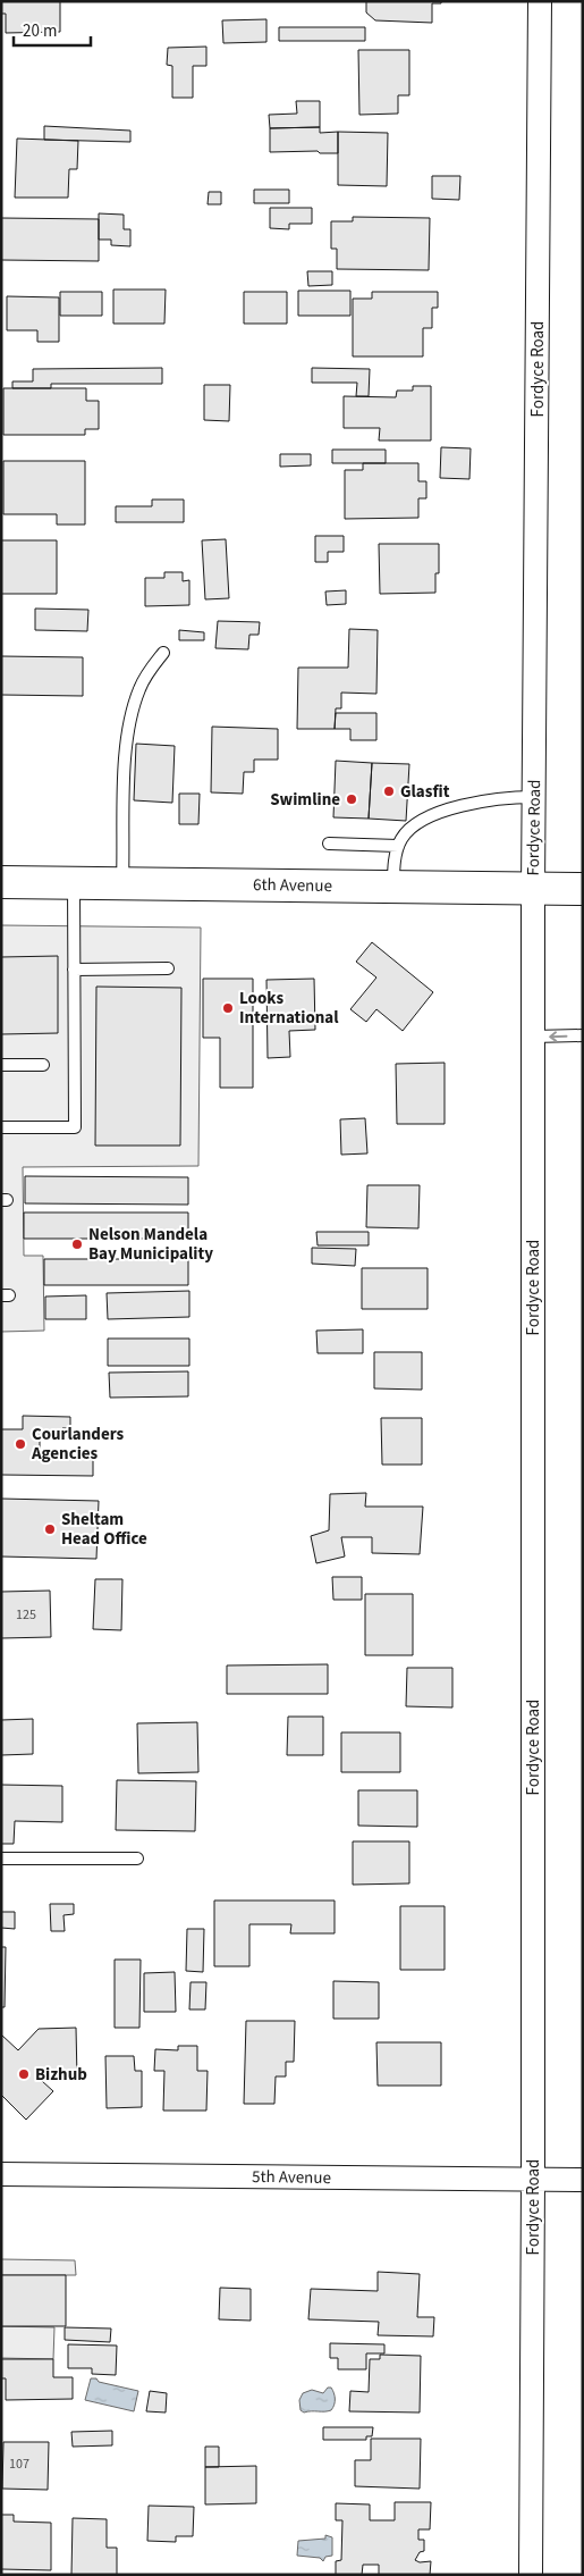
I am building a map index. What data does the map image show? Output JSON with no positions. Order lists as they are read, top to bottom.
{
  "streets": {
    "street": ["Fordyce Road", "6th Avenue", "5th Avenue"]
  },
  "crossings": [
    ["Fordyce Road", "6th Avenue"],
    ["Fordyce Road", "5th Avenue"]
  ],
  "places": [
    "Glasfit",
    "Swimline",
    "Looks International",
    "Nelson Mandela Bay Municipality",
    "Courlanders Agencies",
    "Sheltam Head Office",
    "Bizhub"
  ],
  "house_numbers": ["125", "107"],
  "scale_bar": "20 m"
}
